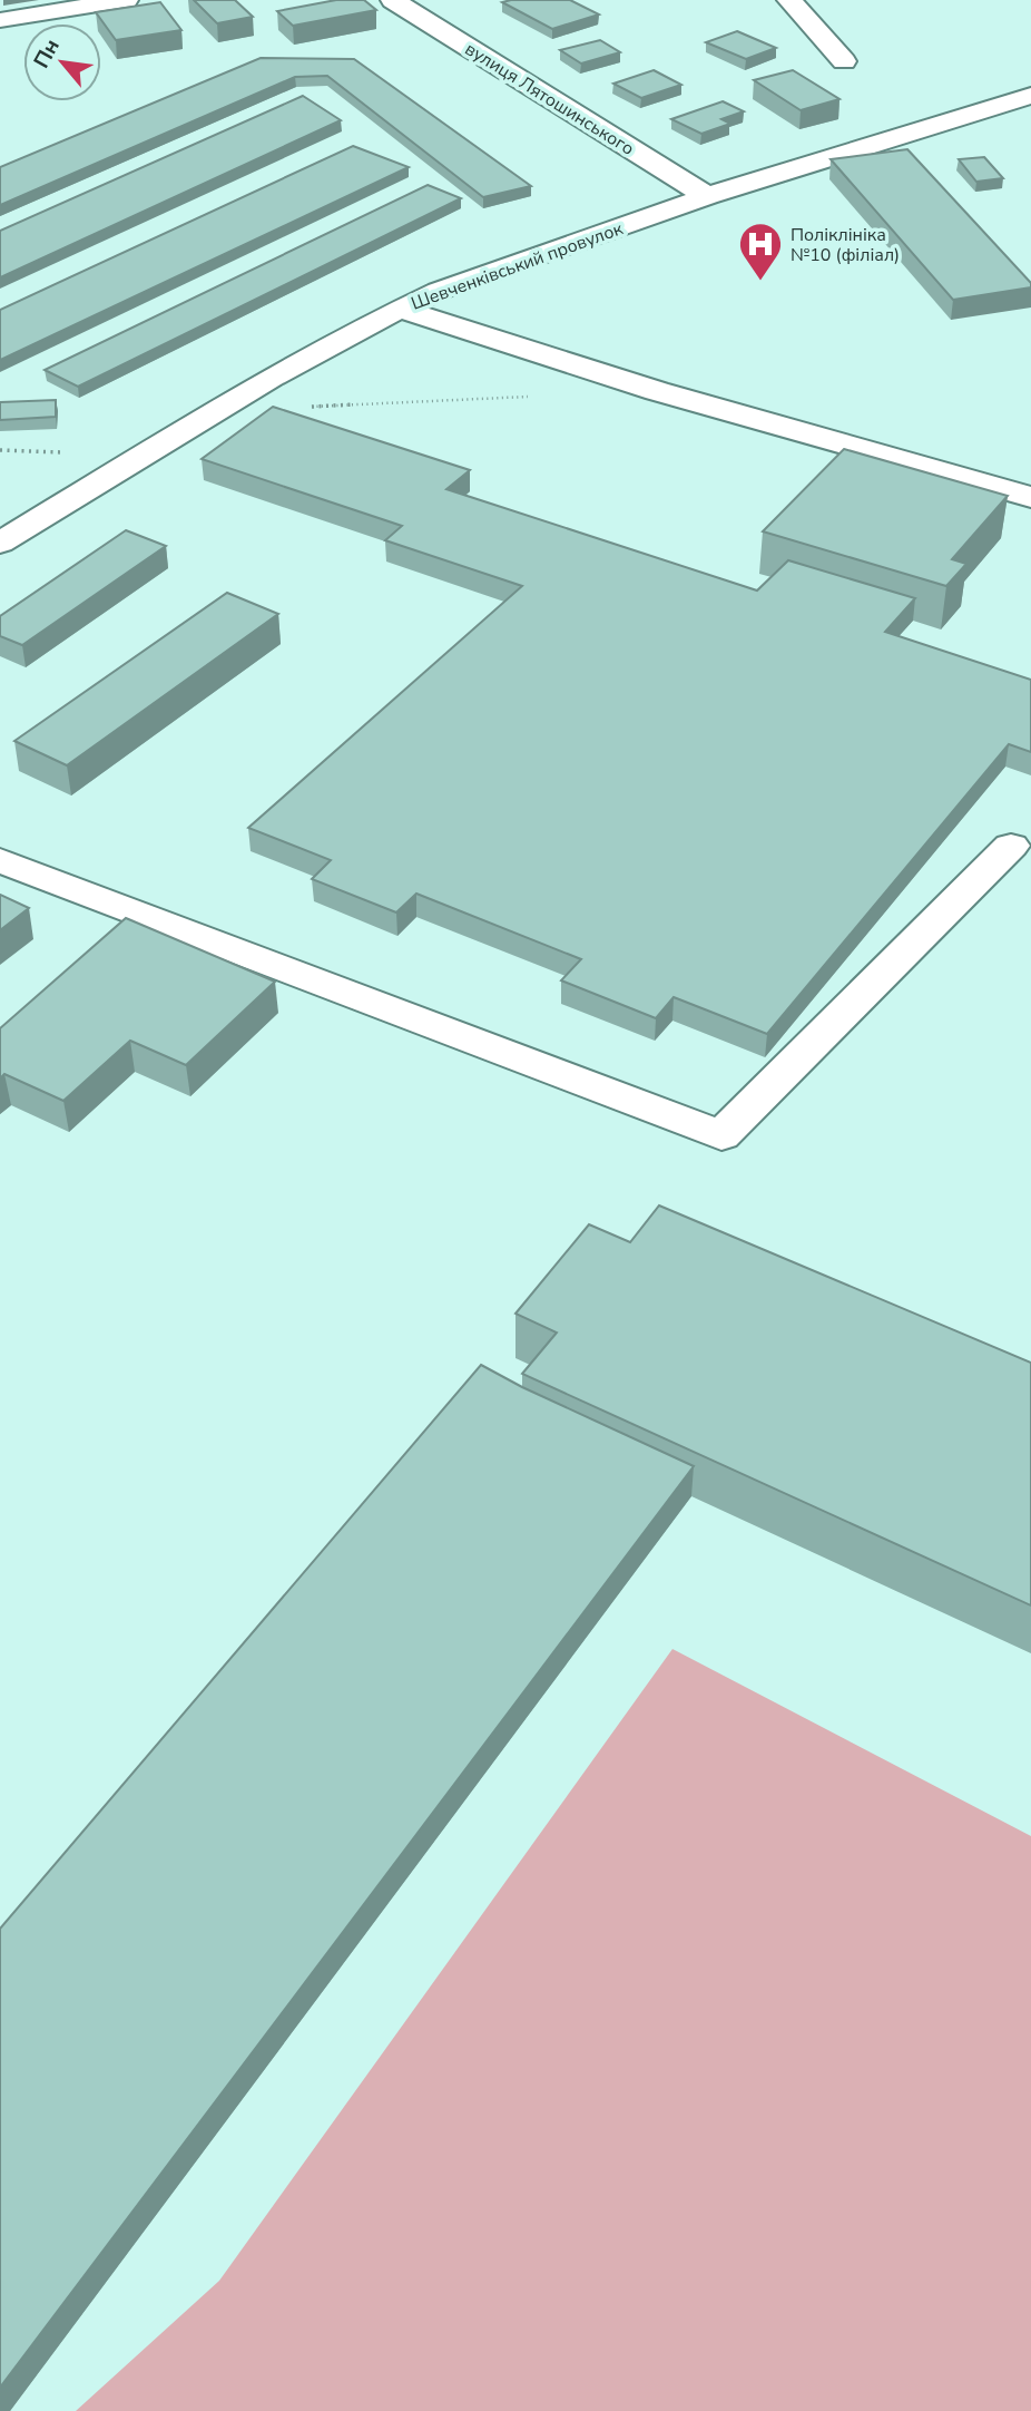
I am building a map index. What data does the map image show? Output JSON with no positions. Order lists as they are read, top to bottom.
{
  "streets": {
    "street": ["вулиця Лятошинського", "Шевченківський провулок"]
  },
  "crossings": [
    ["вулиця Лятошинського", "Шевченківський провулок"]
  ],
  "places": {
    "hospital": ["Поліклініка №10 (філіал)"]
  },
  "north": "top left"
}
